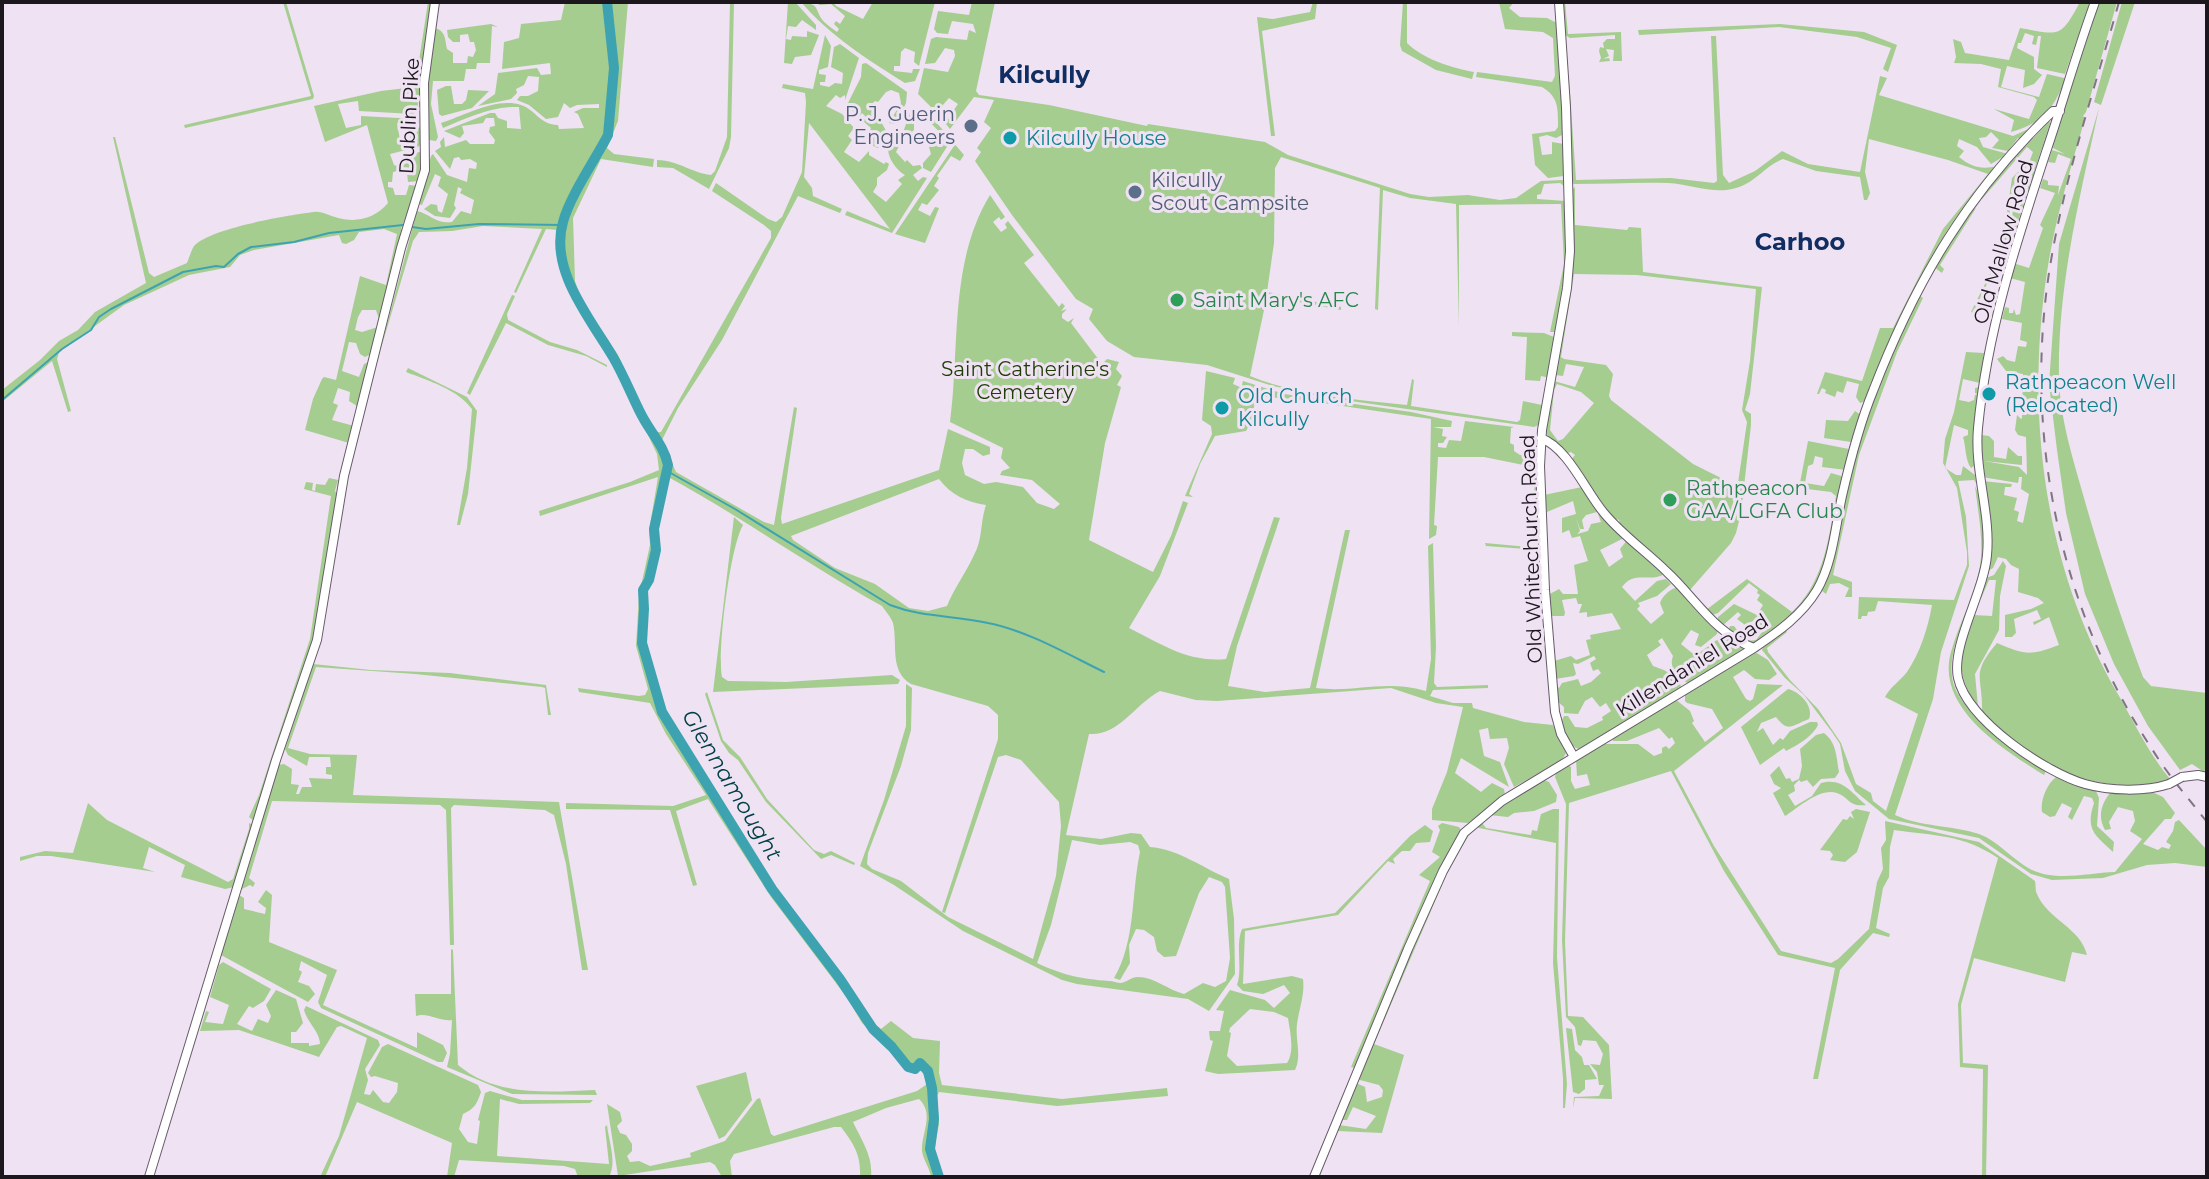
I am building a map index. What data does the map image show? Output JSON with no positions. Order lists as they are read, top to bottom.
{
  "streets": {
    "street": [
      "Dublin Pike",
      "Old Mallow Road",
      "Old Whitechurch Road",
      "Killendaniel Road"
    ]
  },
  "crossings": [
    ["Old Mallow Road", "Killendaniel Road"],
    ["Old Whitechurch Road", "Killendaniel Road"]
  ],
  "districts": ["Kilcully", "Carhoo"],
  "water": ["Glennamought"],
  "parks": ["Saint Catherine's Cemetery"],
  "places": [
    "P. J. Guerin Engineers",
    "Kilcully House",
    "Kilcully Scout Campsite",
    "Saint Mary's AFC",
    "Rathpeacon Well (Relocated)",
    "Old Church Kilcully",
    "Rathpeacon GAA/LGFA Club"
  ]
}
